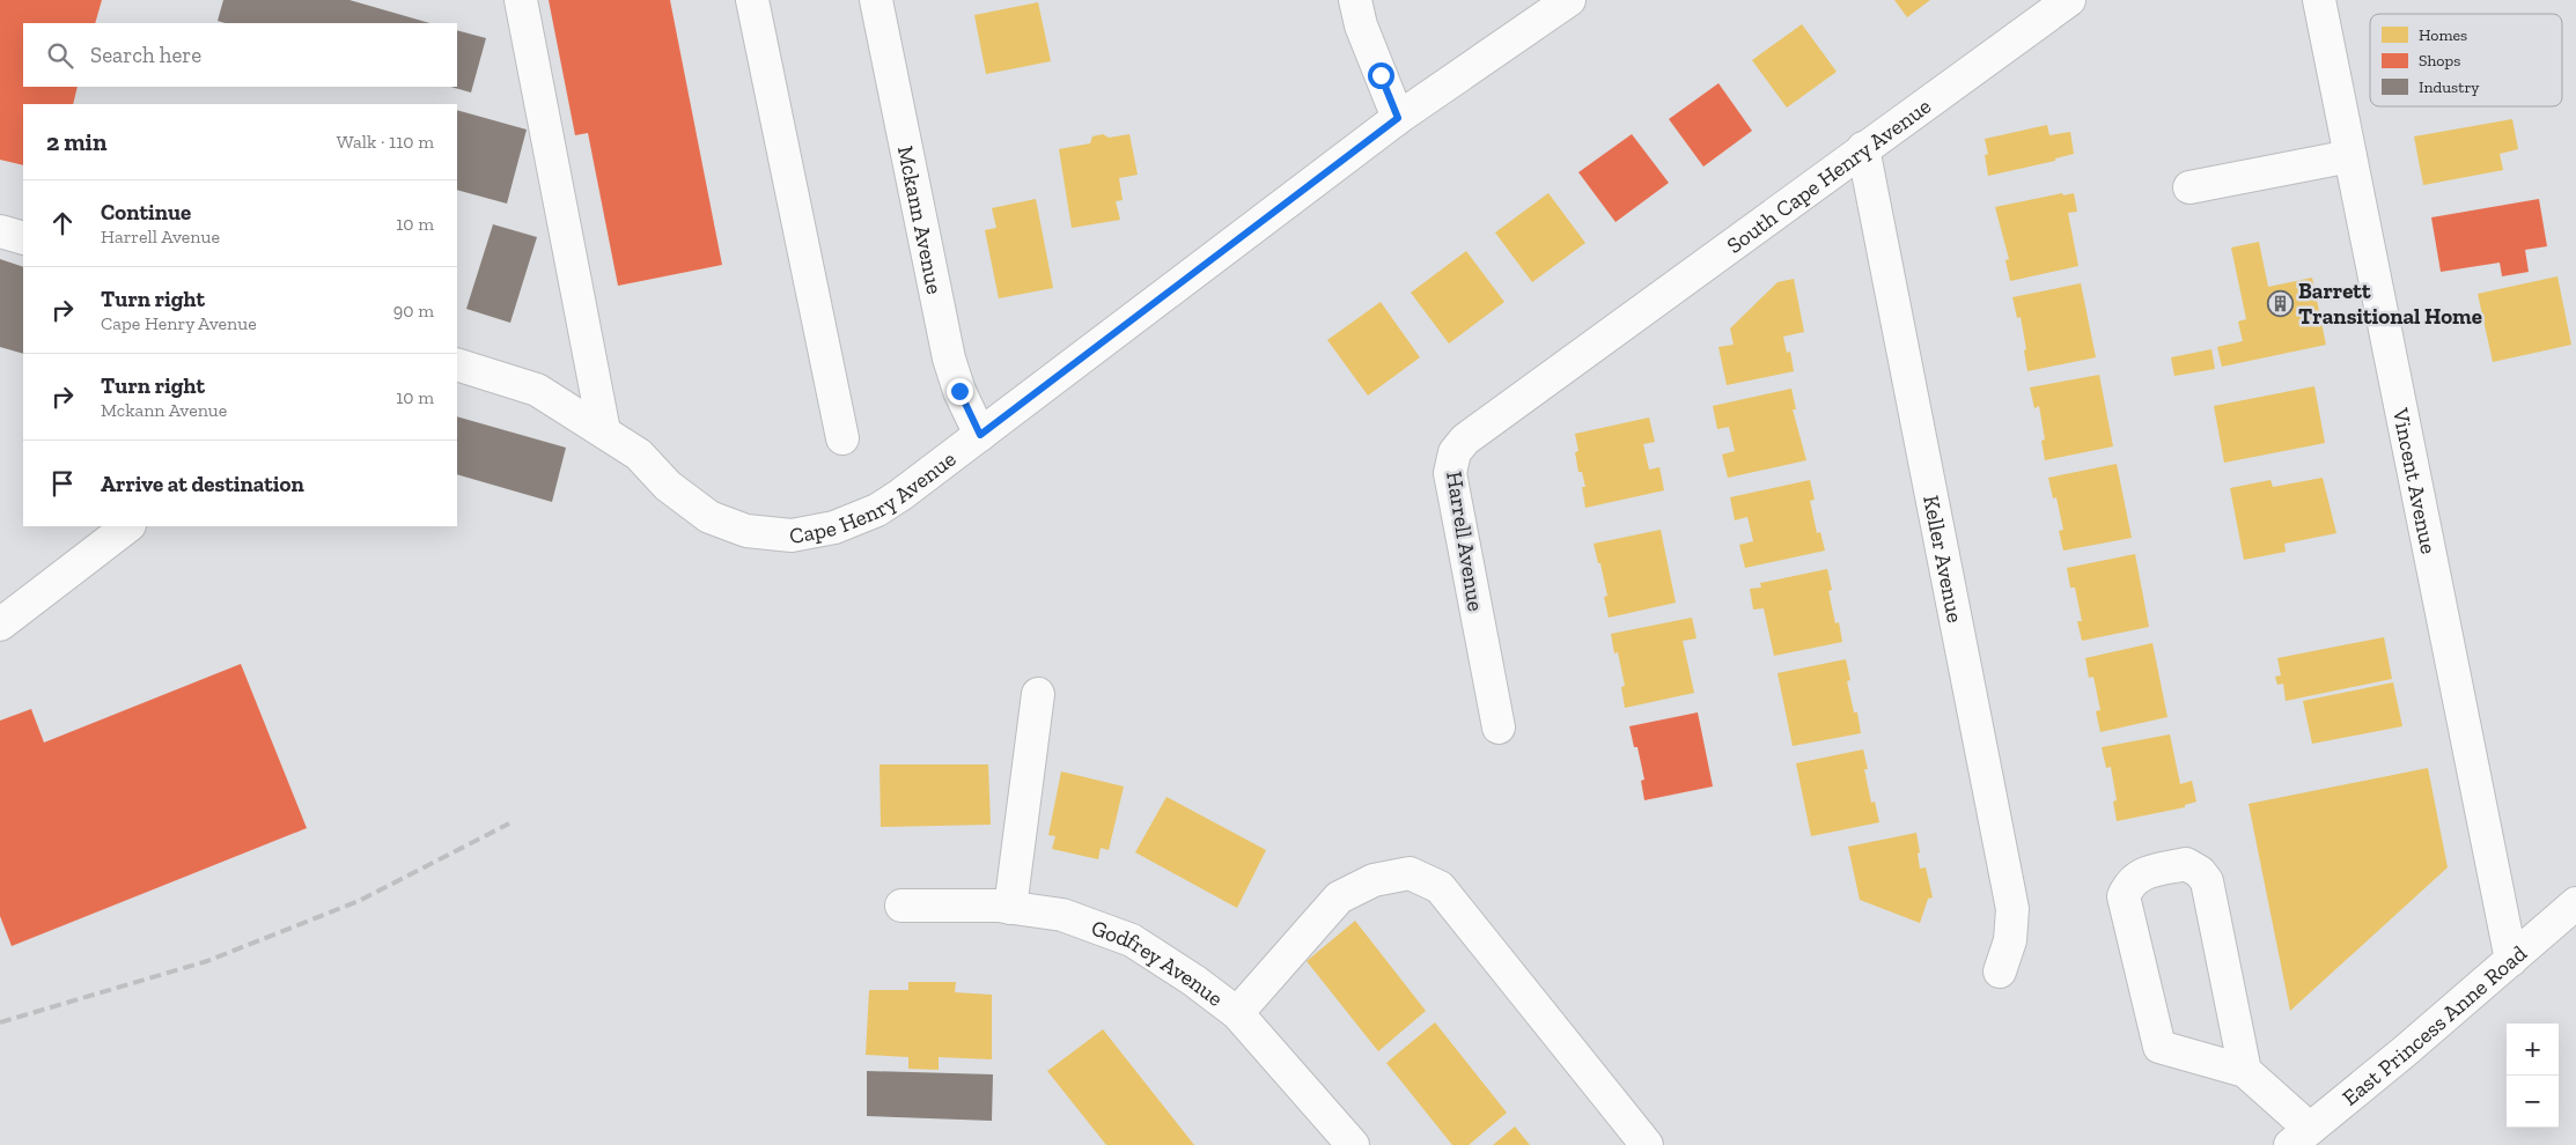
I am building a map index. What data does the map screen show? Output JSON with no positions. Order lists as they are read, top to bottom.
{
  "streets": {
    "street": [
      "South Cape Henry Avenue",
      "Mckann Avenue",
      "Vincent Avenue",
      "Cape Henry Avenue",
      "Harrell Avenue",
      "Keller Avenue",
      "Godfrey Avenue",
      "East Princess Anne Road"
    ]
  },
  "crossings": [
    ["South Cape Henry Avenue", "Harrell Avenue"],
    ["South Cape Henry Avenue", "Keller Avenue"],
    ["Mckann Avenue", "Cape Henry Avenue"],
    ["Vincent Avenue", "East Princess Anne Road"]
  ],
  "places": {
    "building": ["Barrett Transitional Home"]
  },
  "legend": ["Homes", "Shops", "Industry"],
  "page": {
    "search": "Search here",
    "heading": ["2 min", "Walk · 110 m"],
    "list": [
      ["Continue", "Harrell Avenue", "10 m"],
      ["Turn right", "Cape Henry Avenue", "90 m"],
      ["Turn right", "Mckann Avenue", "10 m"],
      "Arrive at destination"
    ],
    "map_buttons": ["+", "−"]
  }
}
